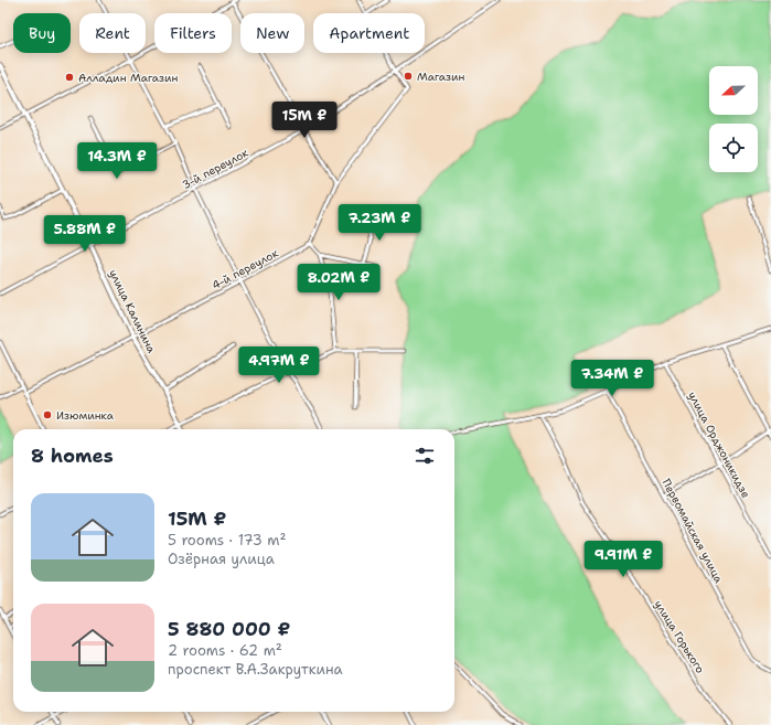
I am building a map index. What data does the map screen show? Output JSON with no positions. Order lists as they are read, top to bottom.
{
  "streets": {
    "main road": ["улица Калинина"],
    "street": [
      "3-й переулок",
      "4-й переулок",
      "улица Орджоникидзе",
      "Первомайская улица",
      "улица Горького"
    ]
  },
  "crossings": [
    ["3-й переулок", "улица Калинина"],
    ["4-й переулок", "улица Калинина"]
  ],
  "places": ["Магазин", "Алладин Магазин", "Изюминка"],
  "north": "left",
  "page": {
    "chip": [
      "Buy",
      "Rent",
      "Filters",
      "New",
      "Apartment"
    ],
    "price": [
      "15M ₽",
      "14.3M ₽",
      "7.23M ₽",
      "5.88M ₽",
      "8.02M ₽",
      "4.97M ₽",
      "7.34M ₽",
      "9.91M ₽"
    ],
    "heading": "8 homes",
    "list": [
      {
        "name": "15M ₽",
        "note": "5 rooms · 173 m² · Озёрная улица"
      },
      {
        "name": "5 880 000 ₽",
        "note": "2 rooms · 62 m² · проспект В.А.Закруткина"
      }
    ]
  }
}
